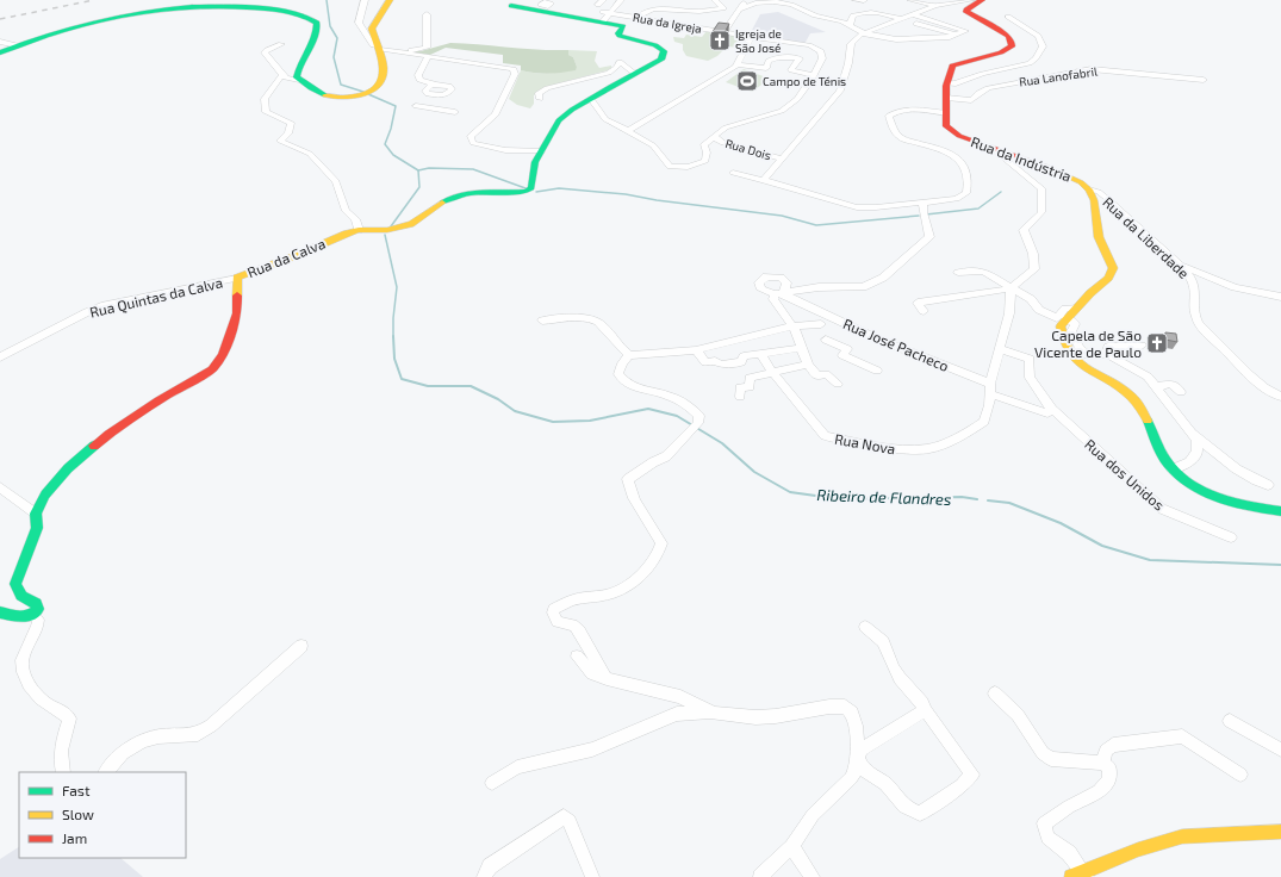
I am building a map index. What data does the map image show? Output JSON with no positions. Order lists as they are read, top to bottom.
{
  "streets": {
    "street": [
      "Rua da Igreja",
      "Rua Lanofabril",
      "Rua Dois",
      "Rua da Indústria",
      "Rua da Liberdade",
      "Rua da Calva",
      "Rua Quintas da Calva",
      "Rua José Pacheco",
      "Rua Nova",
      "Rua dos Unidos"
    ]
  },
  "crossings": [
    ["Rua da Igreja", "Rua da Calva"],
    ["Rua Lanofabril", "Rua da Indústria"],
    ["Rua da Indústria", "Rua da Liberdade"],
    ["Rua da Calva", "Rua Quintas da Calva"],
    ["Rua José Pacheco", "Rua Nova"],
    ["Rua Nova", "Rua dos Unidos"]
  ],
  "water": ["Ribeiro de Flandres"],
  "places": {
    "church": ["Igreja de São José", "Capela de São Vicente de Paulo"],
    "sports": ["Campo de Ténis"]
  },
  "legend": ["Fast", "Slow", "Jam"]
}
